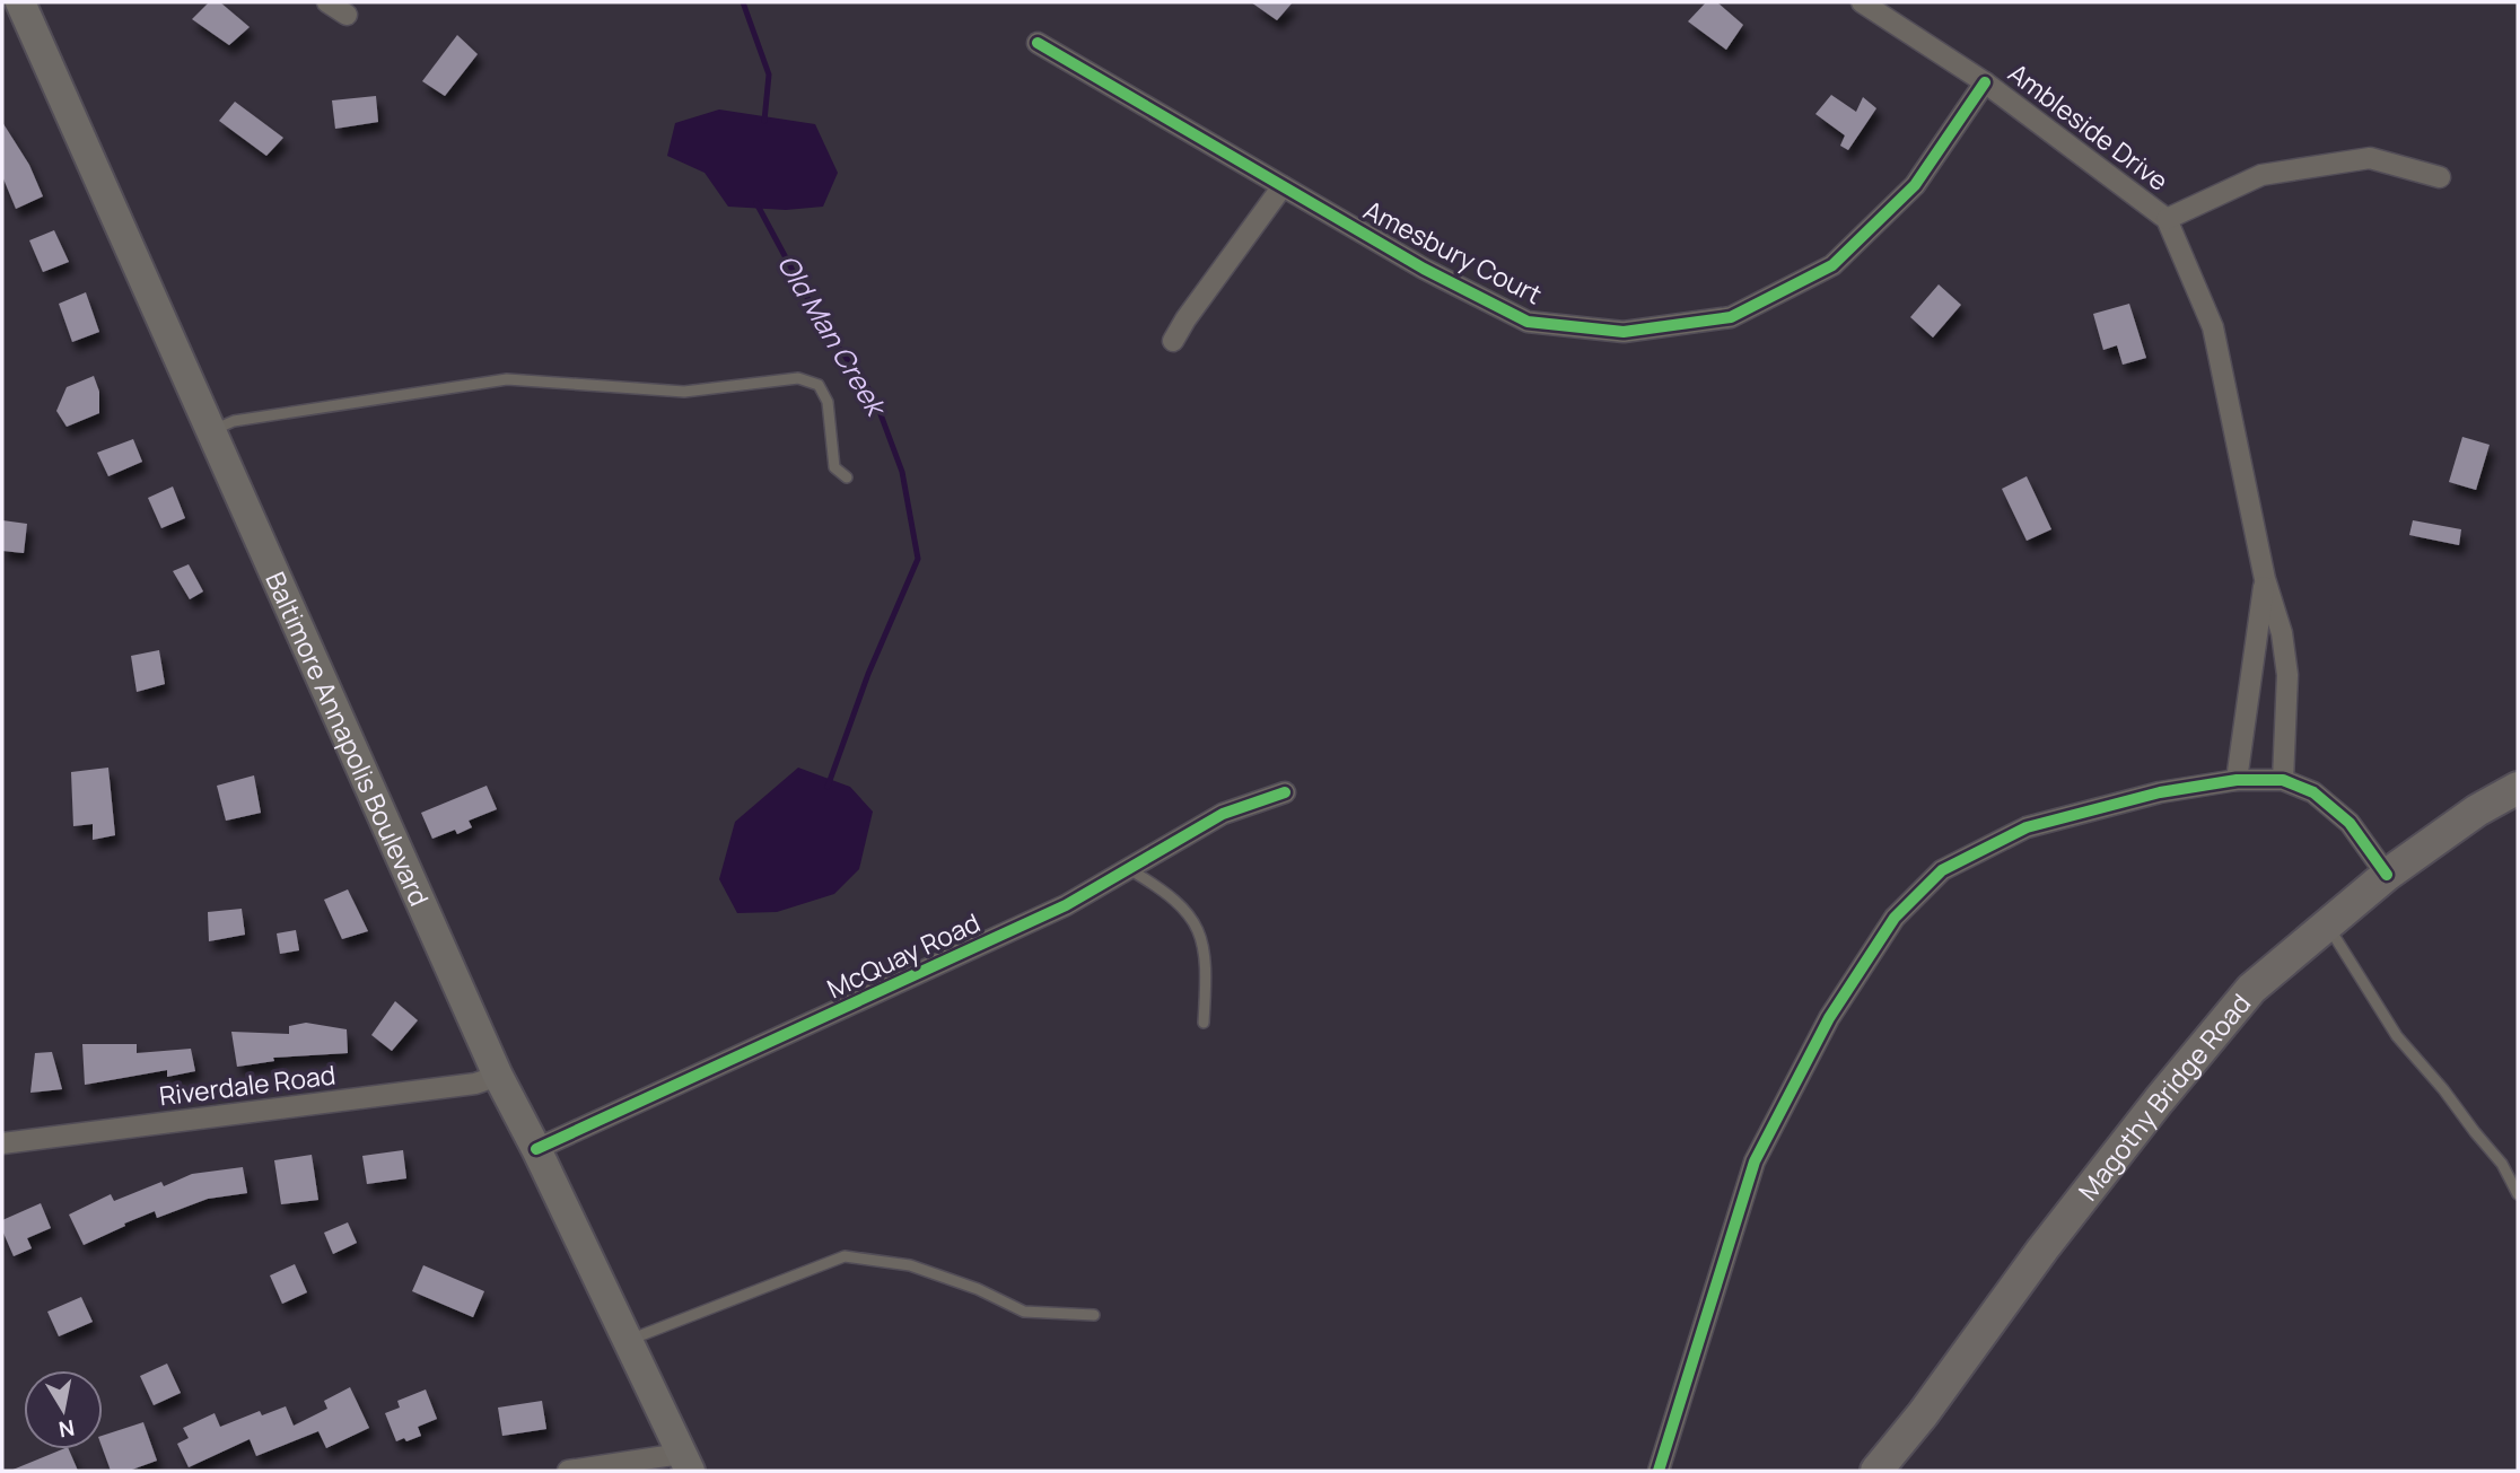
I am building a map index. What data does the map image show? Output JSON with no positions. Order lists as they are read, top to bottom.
{
  "streets": {
    "main road": ["Baltimore Annapolis Boulevard", "Magothy Bridge Road"],
    "street": [
      "Ambleside Drive",
      "Amesbury Court",
      "McQuay Road",
      "Riverdale Road"
    ]
  },
  "crossings": [
    ["Ambleside Drive", "Amesbury Court"],
    ["Baltimore Annapolis Boulevard", "McQuay Road"],
    ["Baltimore Annapolis Boulevard", "Riverdale Road"]
  ],
  "water": ["Old Man Creek"],
  "north": "bottom"
}
